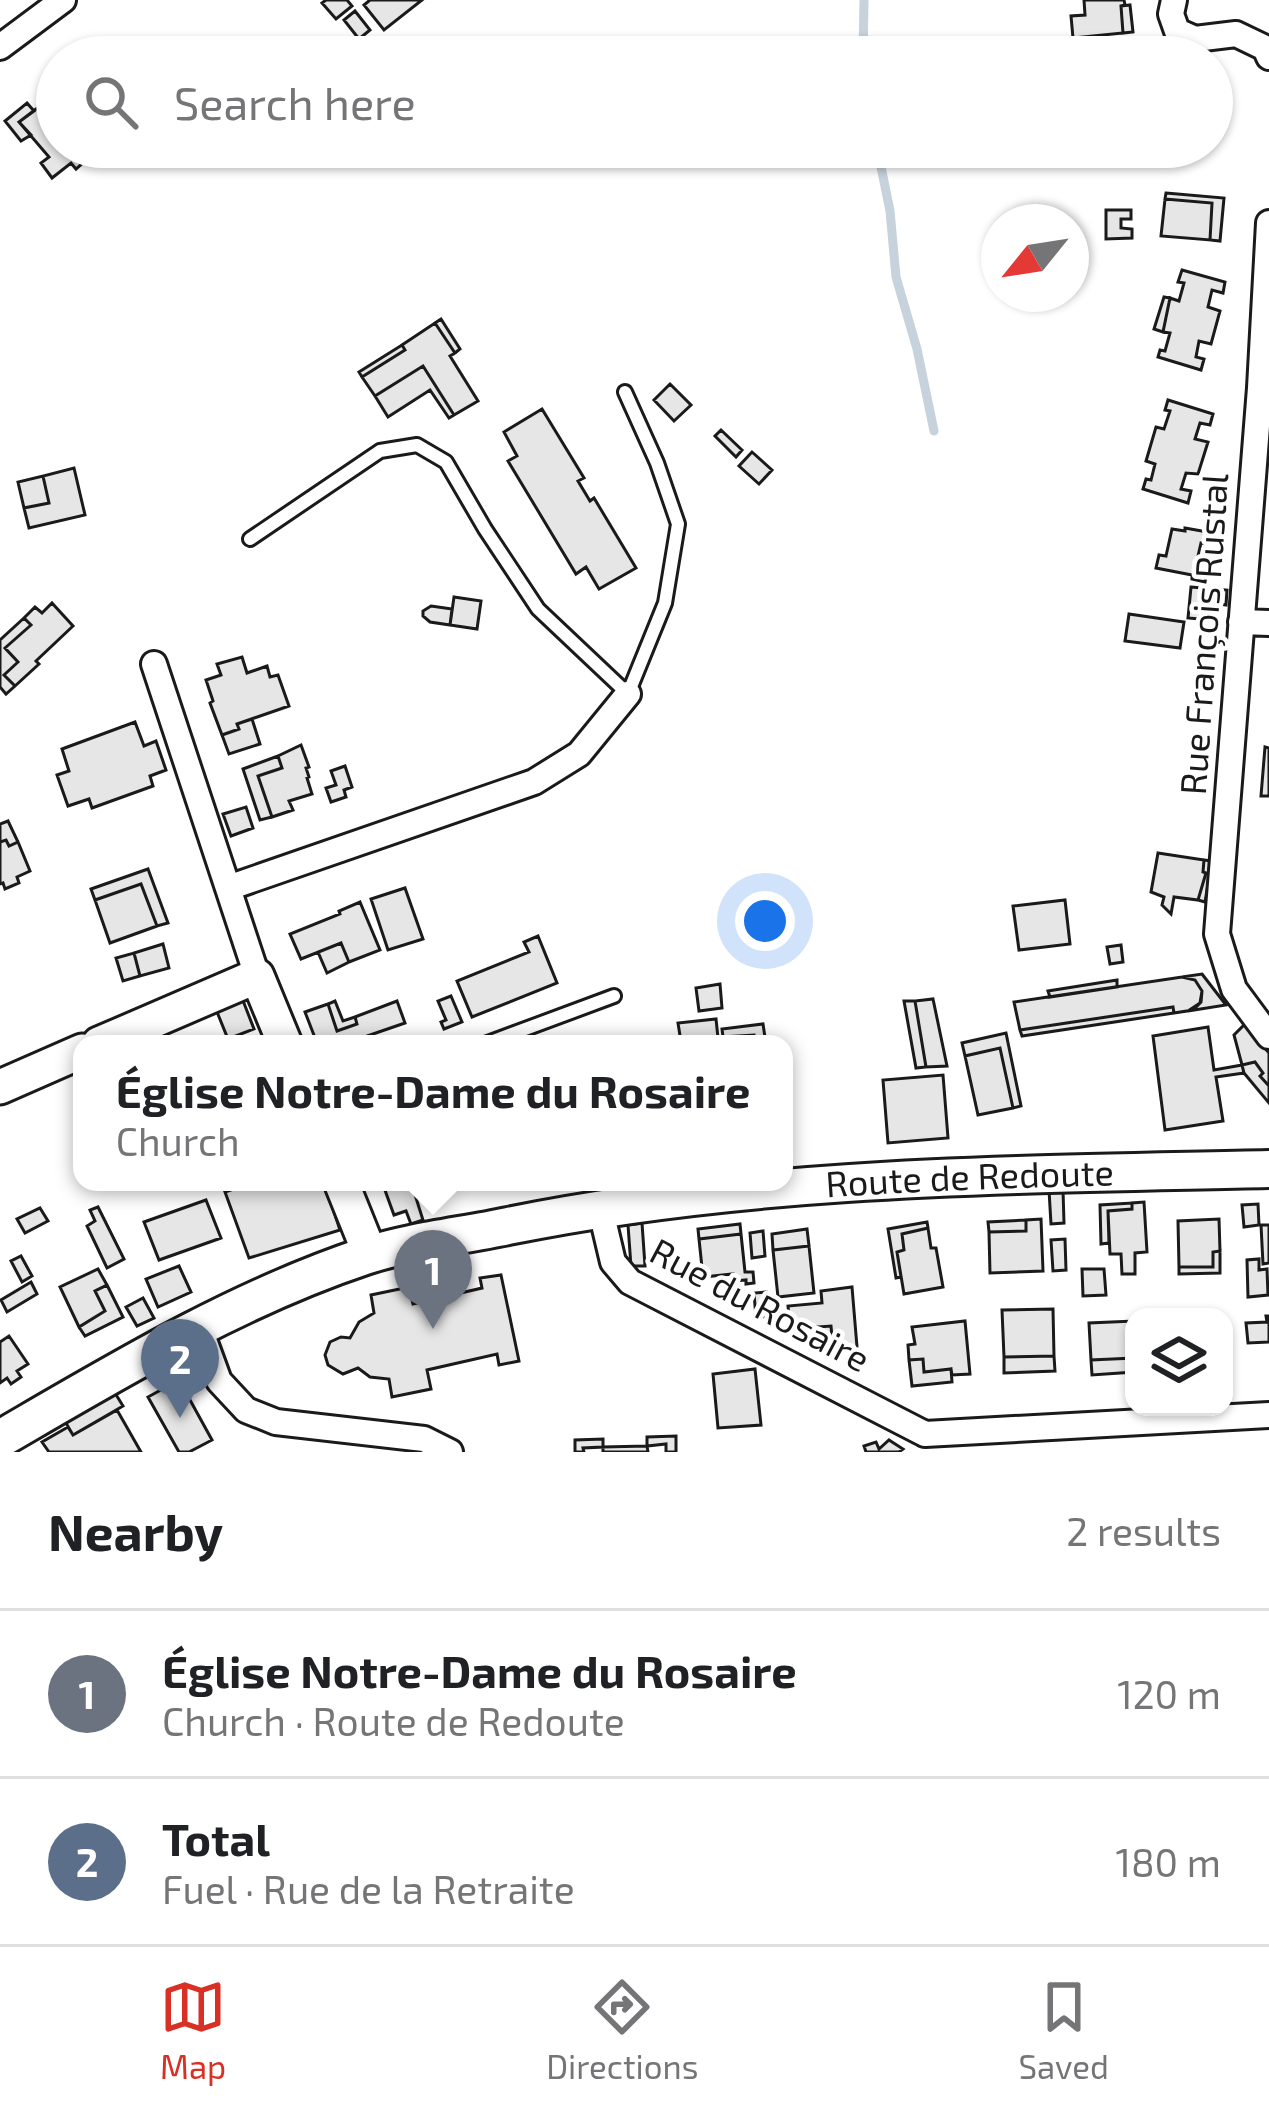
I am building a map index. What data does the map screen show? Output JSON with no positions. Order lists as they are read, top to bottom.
{
  "streets": {
    "main road": ["Route de Redoute"],
    "street": ["Rue François Rustal", "Rue du Rosaire"]
  },
  "crossings": [
    ["Route de Redoute", "Rue du Rosaire"]
  ],
  "north": "bottom left",
  "page": {
    "search": "Search here",
    "popup": ["Église Notre-Dame du Rosaire", "Church"],
    "pins": ["1", "2"],
    "heading": ["Nearby", "2 results"],
    "list": [
      {
        "mark": "1",
        "name": "Église Notre-Dame du Rosaire",
        "note": "Church · Route de Redoute",
        "value": "120 m"
      },
      {
        "mark": "2",
        "name": "Total",
        "note": "Fuel · Rue de la Retraite",
        "value": "180 m"
      }
    ],
    "nav": ["Map", "Directions", "Saved"]
  }
}
